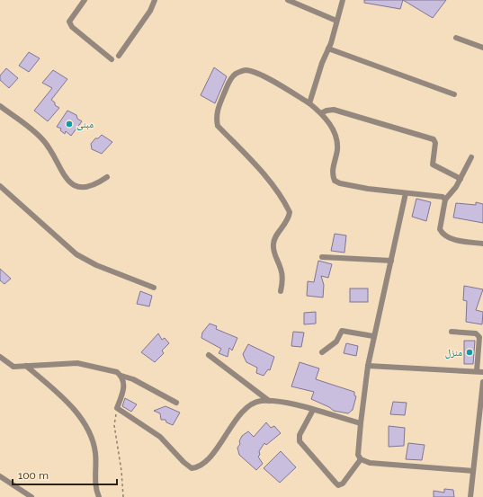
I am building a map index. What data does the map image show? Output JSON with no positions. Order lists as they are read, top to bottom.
{
  "places": ["مبنى", "منزل"],
  "scale_bar": "100 m"
}
